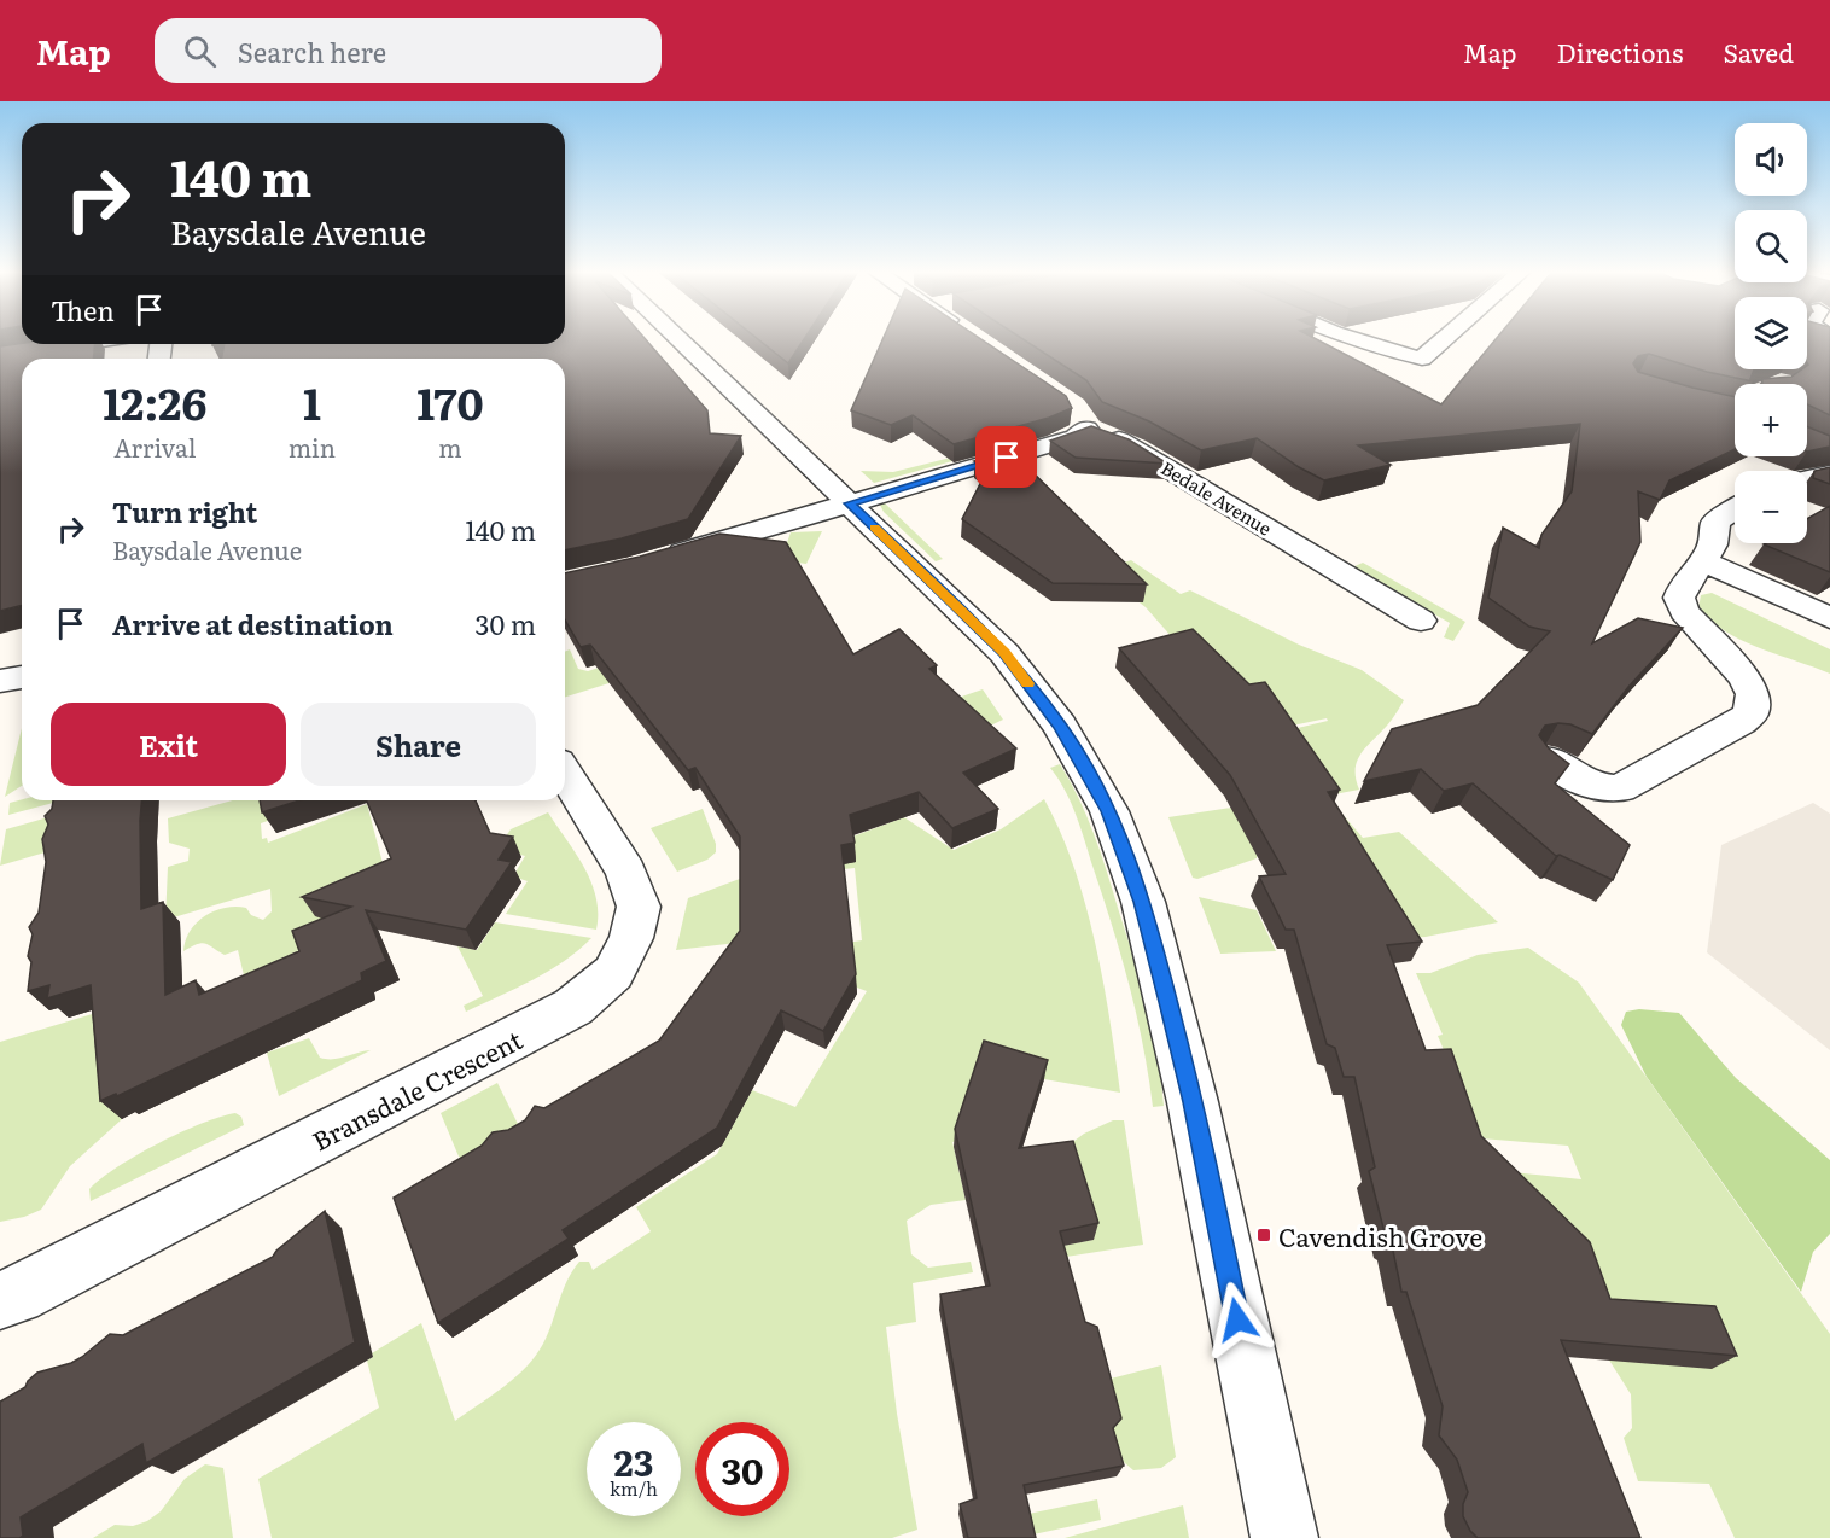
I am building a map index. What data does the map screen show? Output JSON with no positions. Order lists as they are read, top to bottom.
{
  "streets": {
    "street": ["Bedale Avenue", "Bransdale Crescent"]
  },
  "places": {
    "transit": ["Cavendish Grove"]
  },
  "page": {
    "header": "Map",
    "search": "Search here",
    "nav": ["Map", "Directions", "Saved"],
    "map_buttons": ["+", "−"],
    "turn": ["140 m", "Baysdale Avenue"],
    "then": "Then",
    "eta": [
      "12:26",
      "Arrival",
      "1",
      "min",
      "170",
      "m"
    ],
    "list": [
      {
        "name": "Turn right",
        "note": "Baysdale Avenue",
        "value": "140 m"
      },
      {
        "name": "Arrive at destination",
        "value": "30 m"
      }
    ],
    "buttons": ["Exit", "Share"],
    "speed": "23 km/h",
    "limit": "30"
  }
}
